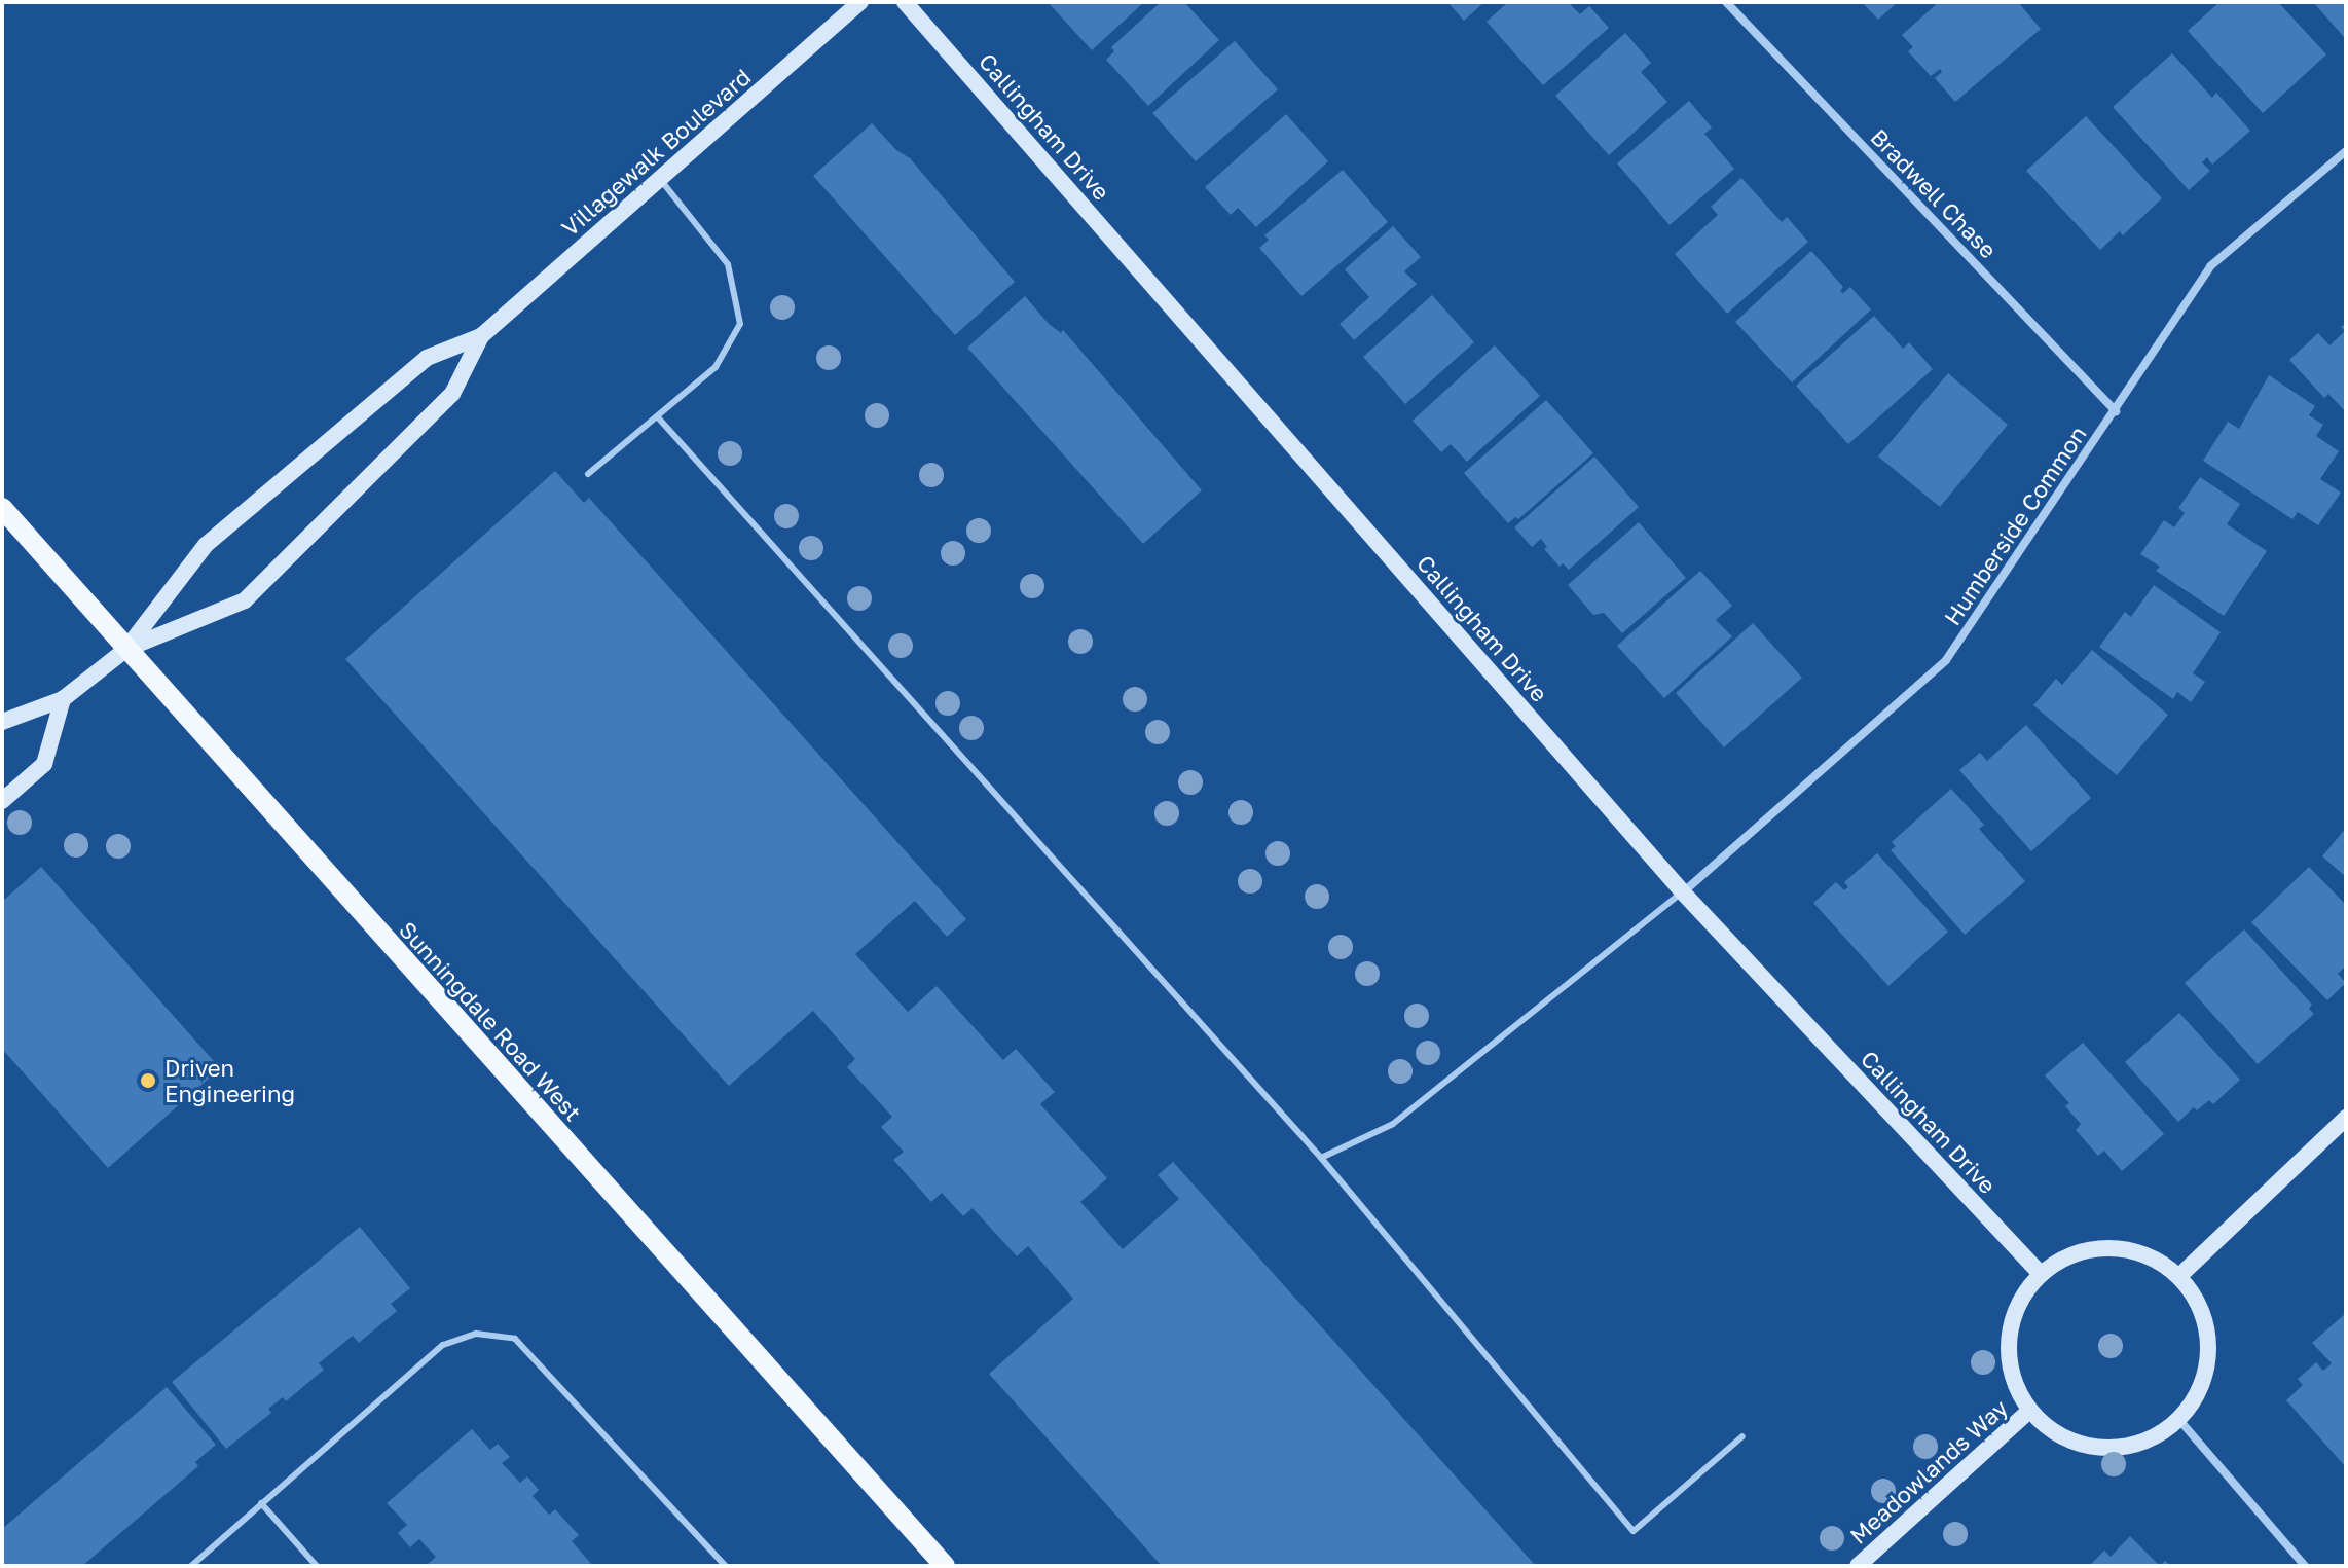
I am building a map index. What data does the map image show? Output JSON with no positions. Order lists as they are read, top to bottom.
{
  "streets": {
    "main road": ["Sunningdale Road West"],
    "street": [
      "Callingham Drive",
      "Villagewalk Boulevard",
      "Bradwell Chase",
      "Humberside Common",
      "Meadowlands Way"
    ]
  },
  "crossings": [
    ["Callingham Drive", "Humberside Common"],
    ["Callingham Drive", "Meadowlands Way"],
    ["Villagewalk Boulevard", "Sunningdale Road West"],
    ["Bradwell Chase", "Humberside Common"]
  ],
  "places": ["Driven Engineering"]
}
